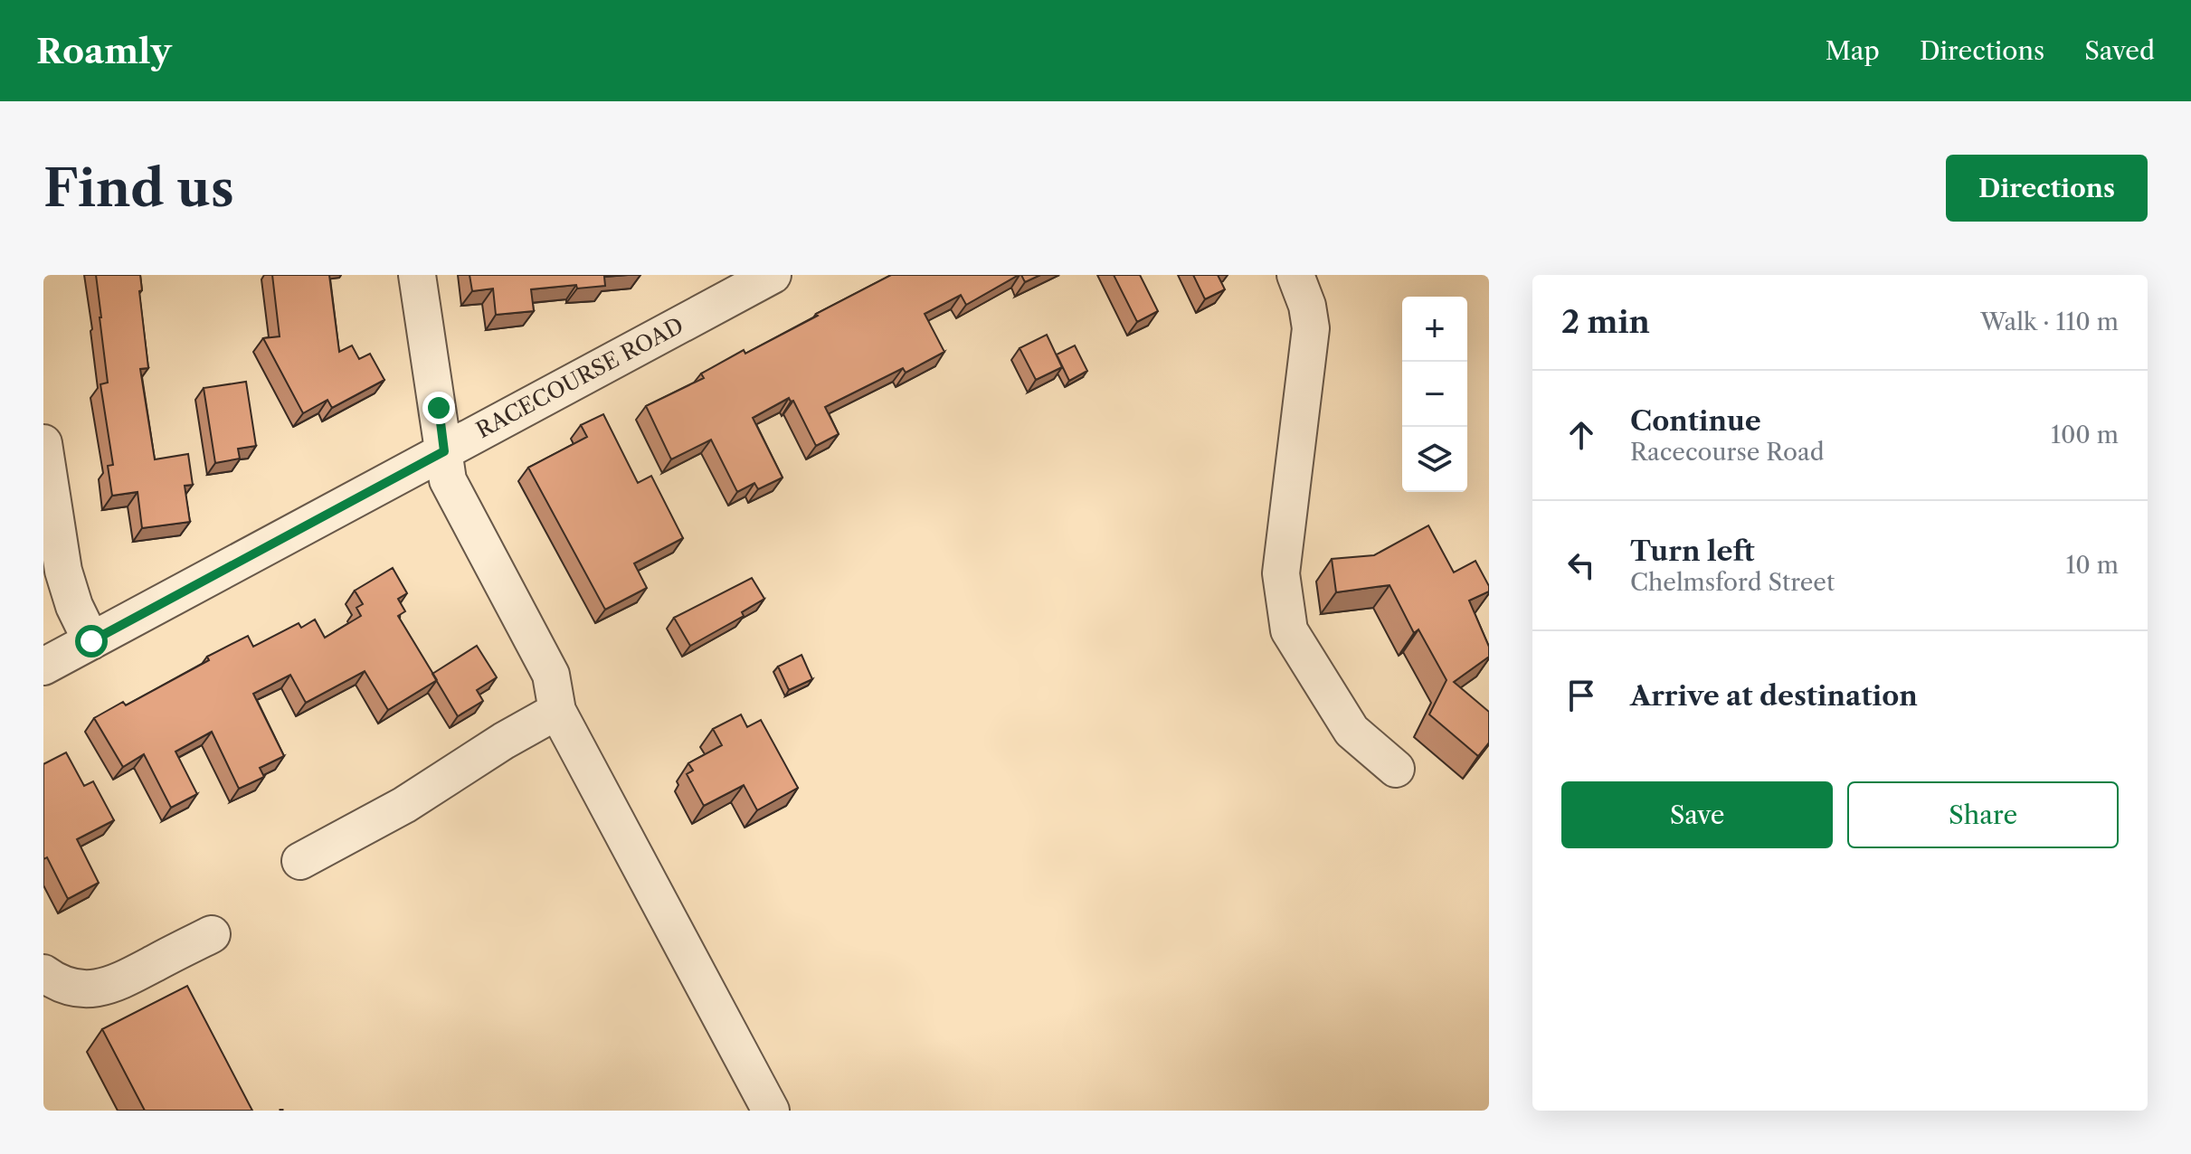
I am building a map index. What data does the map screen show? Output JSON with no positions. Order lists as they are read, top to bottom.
{
  "streets": {
    "street": ["RACECOURSE ROAD"]
  },
  "page": {
    "header": "Roamly",
    "nav": ["Map", "Directions", "Saved"],
    "buttons": [
      "Directions",
      ["Save", "Share"]
    ],
    "title": "Find us",
    "heading": ["2 min", "Walk · 110 m"],
    "map_buttons": ["+", "−"],
    "list": [
      ["Continue", "Racecourse Road", "100 m"],
      ["Turn left", "Chelmsford Street", "10 m"],
      "Arrive at destination"
    ]
  }
}
